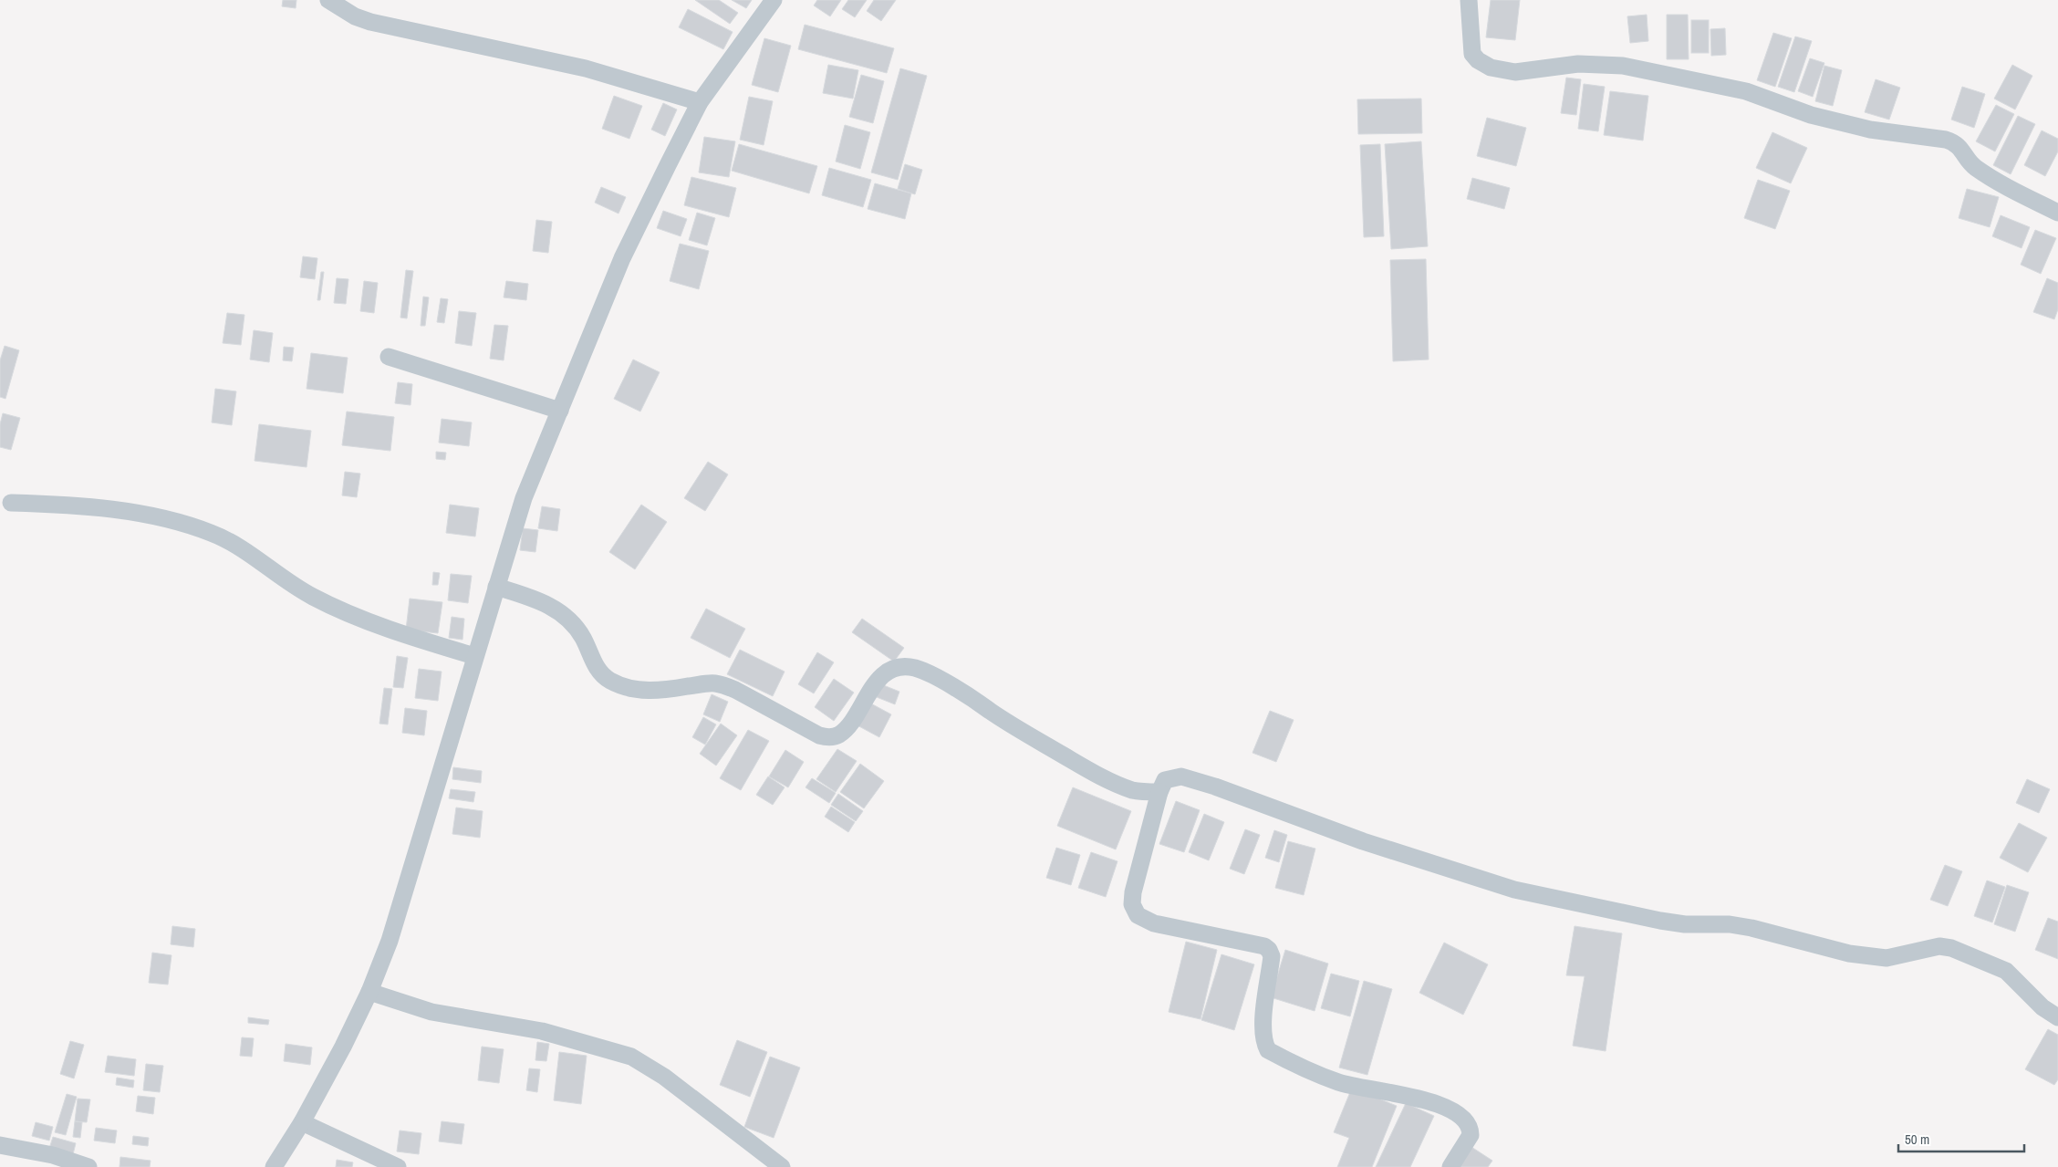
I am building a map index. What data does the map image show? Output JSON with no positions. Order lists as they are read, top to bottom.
{
  "scale_bar": "50 m"
}
